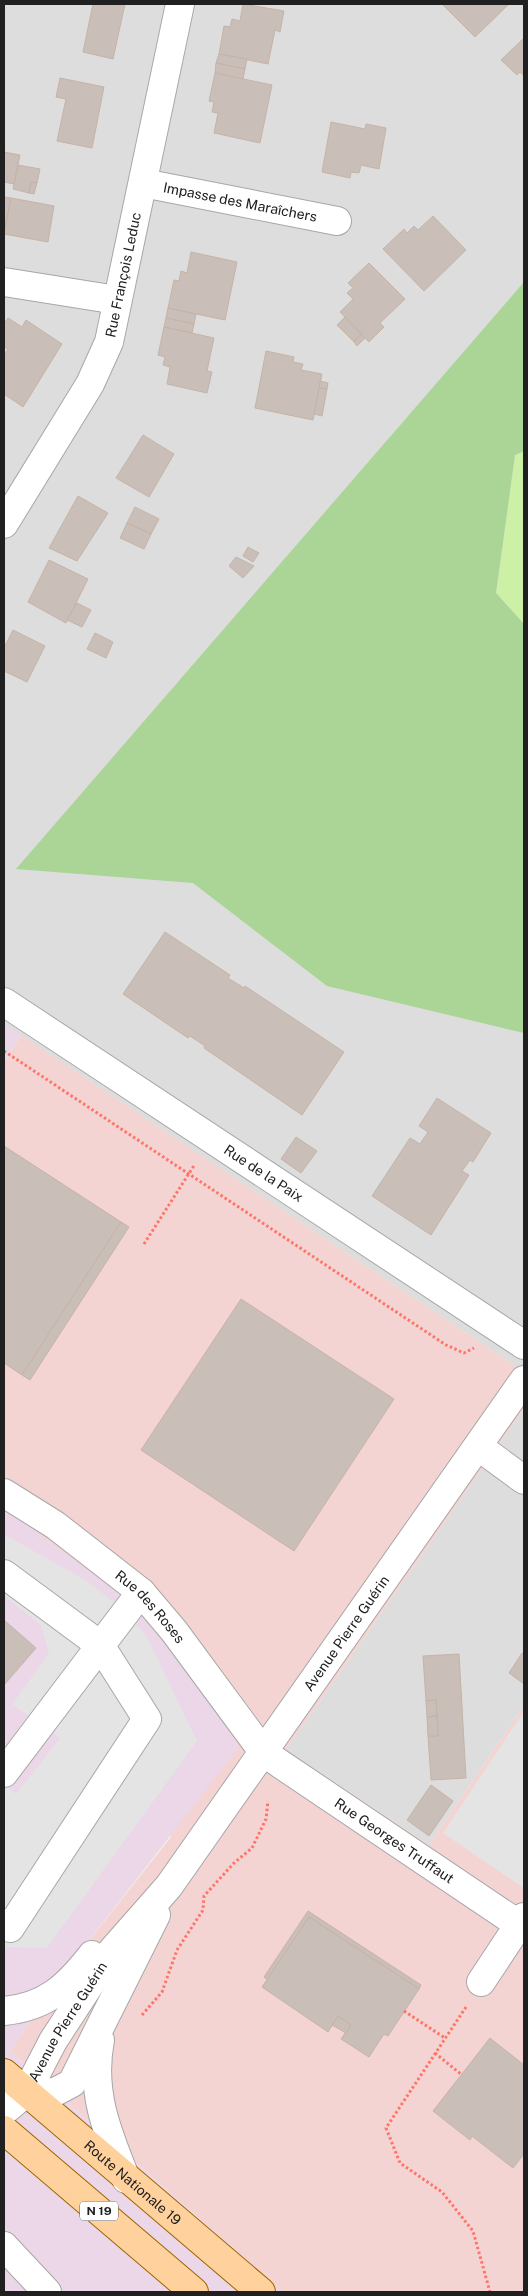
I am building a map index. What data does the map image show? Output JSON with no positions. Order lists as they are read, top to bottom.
{
  "streets": {
    "main road": ["Route Nationale 19", "N 19"],
    "street": [
      "Impasse des Maraîchers",
      "Rue François Leduc",
      "Rue de la Paix",
      "Rue des Roses",
      "Avenue Pierre Guérin",
      "Rue Georges Truffaut"
    ]
  },
  "crossings": [
    ["Impasse des Maraîchers", "Rue François Leduc"],
    ["Rue des Roses", "Avenue Pierre Guérin"],
    ["Rue des Roses", "Rue Georges Truffaut"],
    ["Avenue Pierre Guérin", "Rue Georges Truffaut"],
    ["Avenue Pierre Guérin", "Route Nationale 19"]
  ]
}
